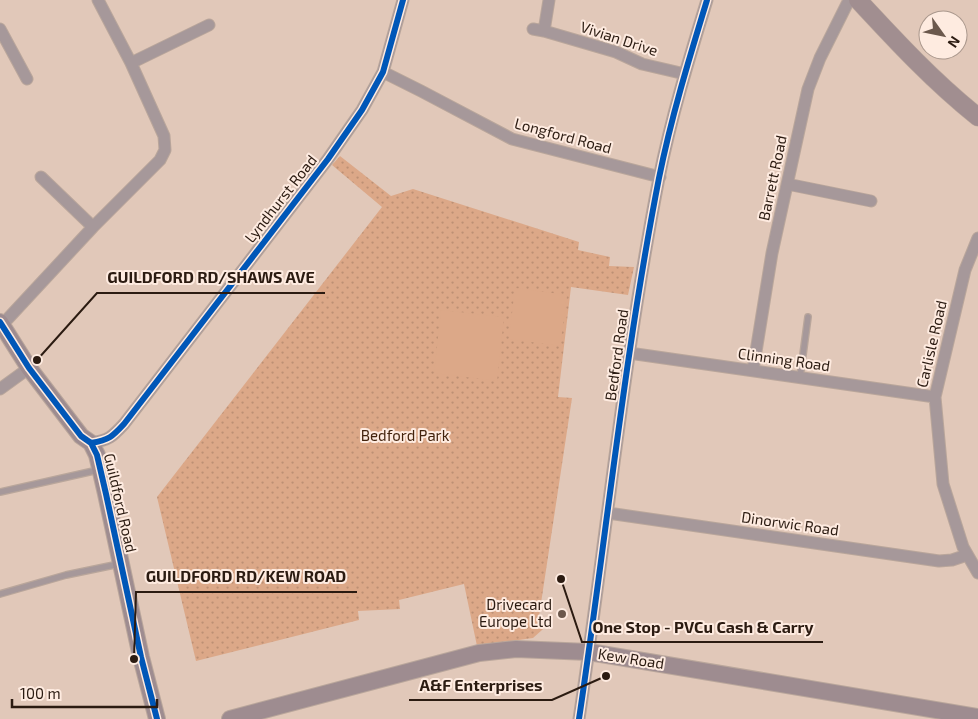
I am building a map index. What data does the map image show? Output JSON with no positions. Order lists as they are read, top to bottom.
{
  "streets": {
    "main road": ["Guildford Road", "Kew Road"],
    "street": [
      "Vivian Drive",
      "Longford Road",
      "Barrett Road",
      "Lyndhurst Road",
      "Carlisle Road",
      "Bedford Road",
      "Clinning Road",
      "Dinorwic Road"
    ]
  },
  "crossings": [
    ["Vivian Drive", "Bedford Road"],
    ["Longford Road", "Lyndhurst Road"],
    ["Longford Road", "Bedford Road"],
    ["Barrett Road", "Clinning Road"],
    ["Lyndhurst Road", "Guildford Road"],
    ["Carlisle Road", "Clinning Road"],
    ["Carlisle Road", "Dinorwic Road"],
    ["Bedford Road", "Clinning Road"],
    ["Bedford Road", "Dinorwic Road"],
    ["Bedford Road", "Kew Road"]
  ],
  "parks": ["Bedford Park"],
  "places": [
    "GUILDFORD RD/SHAWS AVE",
    "One Stop - PVCu Cash & Carry",
    "Drivecard Europe Ltd",
    "GUILDFORD RD/KEW ROAD",
    "A&F Enterprises"
  ],
  "scale_bar": "100 m",
  "north": "bottom right"
}
